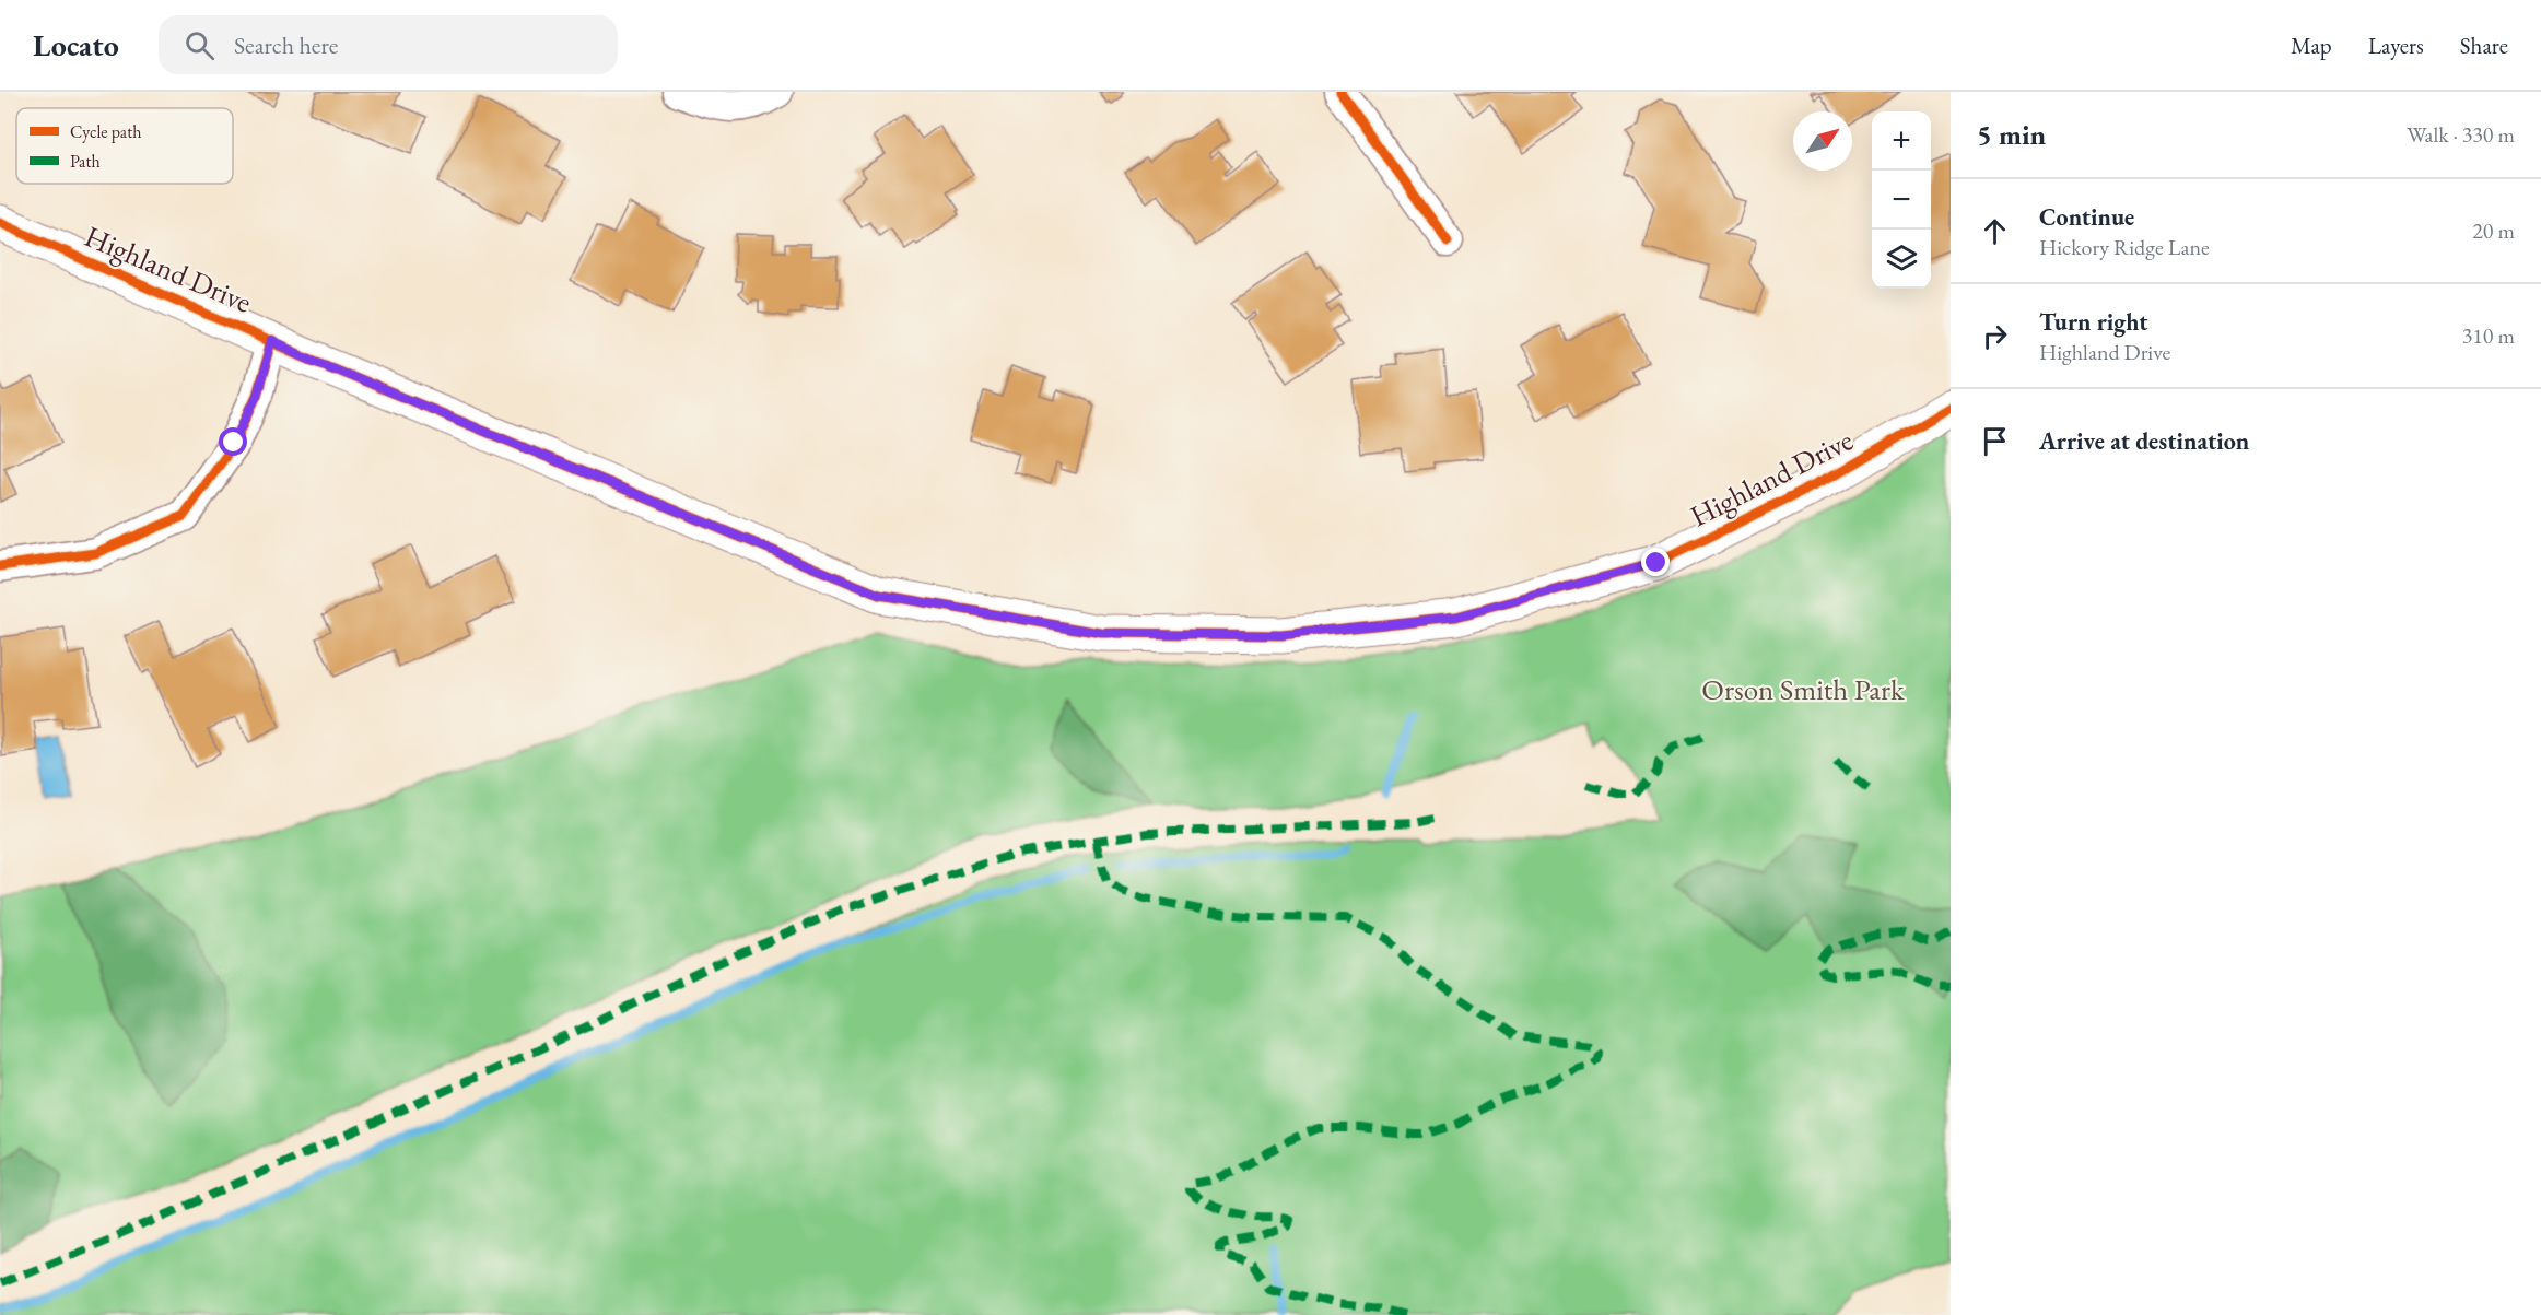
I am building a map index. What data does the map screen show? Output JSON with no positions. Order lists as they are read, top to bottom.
{
  "streets": {
    "street": ["Highland Drive"]
  },
  "parks": ["Orson Smith Park"],
  "legend": ["Cycle path", "Path"],
  "north": "top right",
  "page": {
    "header": "Locato",
    "search": "Search here",
    "nav": ["Map", "Layers", "Share"],
    "heading": ["5 min", "Walk · 330 m"],
    "map_buttons": ["+", "−"],
    "list": [
      ["Continue", "Hickory Ridge Lane", "20 m"],
      ["Turn right", "Highland Drive", "310 m"],
      "Arrive at destination"
    ]
  }
}
